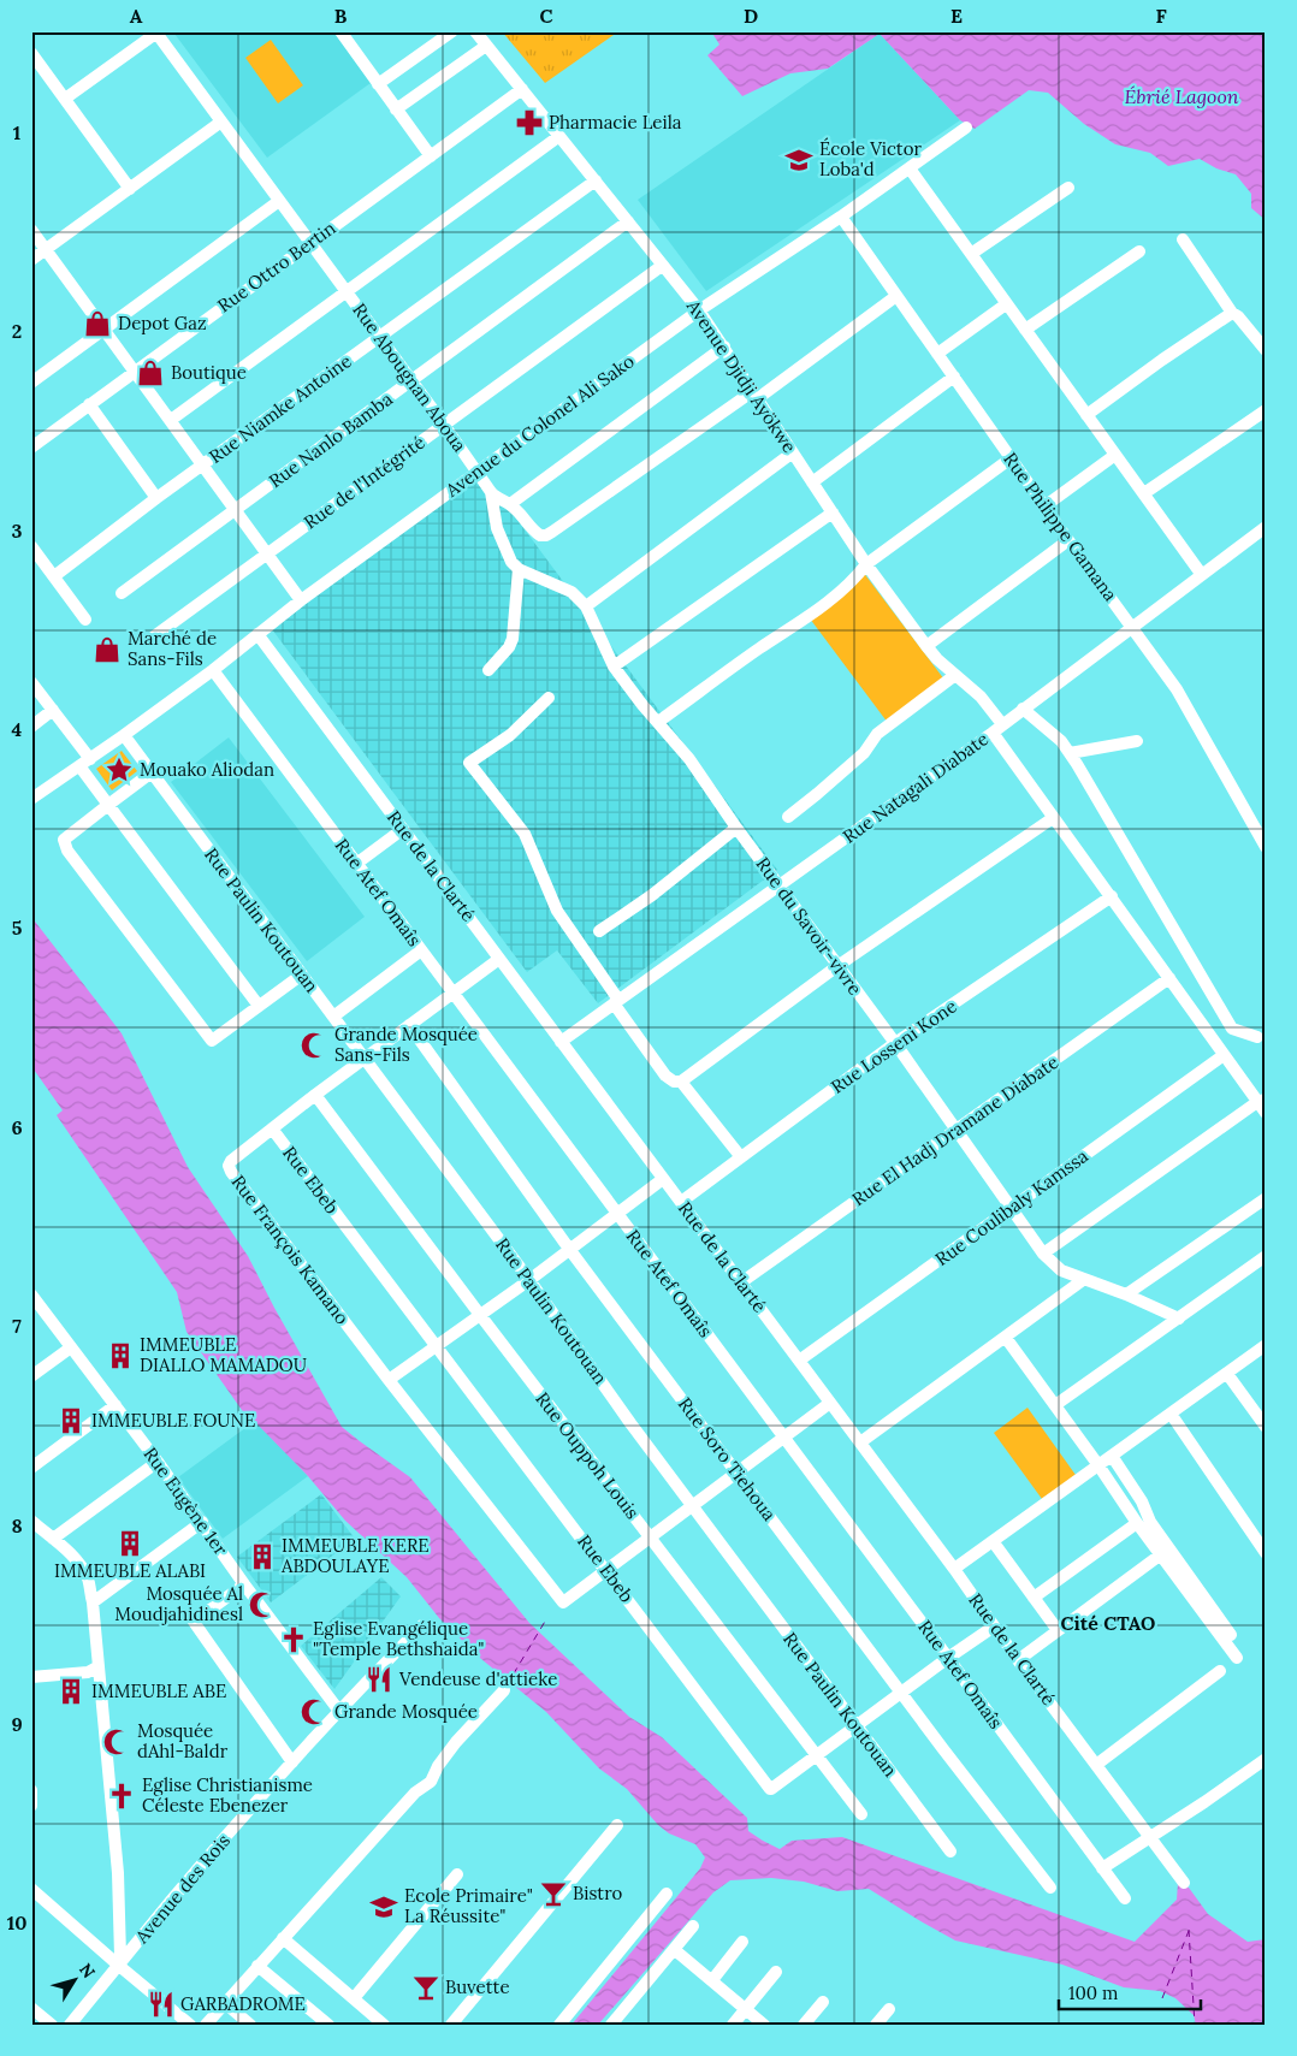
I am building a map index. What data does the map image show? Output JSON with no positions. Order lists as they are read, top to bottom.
{
  "streets": {
    "street": [
      "Rue Ottro Bertin",
      "Avenue Djidji Ayökwe",
      "Rue Abougnan Aboua",
      "Rue Niamke Antoine",
      "Avenue du Colonel Ali Sako",
      "Rue Nanlo Bamba",
      "Rue de l'Intégrité",
      "Rue Philippe Gamana",
      "Rue Natagali Diabate",
      "Rue de la Clarté",
      "Rue Atef Omaîs",
      "Rue Paulin Koutouan",
      "Rue du Savoir-vivre",
      "Rue Losseni Kone",
      "Rue El Hadj Dramane Diabate",
      "Rue Ebeb",
      "Rue Coulibaly Kamssa",
      "Rue François Kamano",
      "Rue Ouppoh Louis",
      "Rue Soro Tiehoua",
      "Rue Eugène 1er",
      "Avenue des Rois"
    ]
  },
  "crossings": [
    ["Rue Ottro Bertin", "Avenue Djidji Ayökwe"],
    ["Rue Ottro Bertin", "Rue Abougnan Aboua"],
    ["Avenue Djidji Ayökwe", "Rue Abougnan Aboua"],
    ["Avenue Djidji Ayökwe", "Rue Niamke Antoine"],
    ["Avenue Djidji Ayökwe", "Avenue du Colonel Ali Sako"],
    ["Avenue Djidji Ayökwe", "Rue Nanlo Bamba"],
    ["Avenue Djidji Ayökwe", "Rue de l'Intégrité"],
    ["Avenue Djidji Ayökwe", "Rue Natagali Diabate"],
    ["Rue Abougnan Aboua", "Rue Niamke Antoine"],
    ["Rue Abougnan Aboua", "Avenue du Colonel Ali Sako"],
    ["Rue Abougnan Aboua", "Rue Nanlo Bamba"],
    ["Rue Abougnan Aboua", "Rue de l'Intégrité"],
    ["Avenue du Colonel Ali Sako", "Rue Philippe Gamana"],
    ["Avenue du Colonel Ali Sako", "Rue de la Clarté"],
    ["Avenue du Colonel Ali Sako", "Rue Atef Omaîs"],
    ["Avenue du Colonel Ali Sako", "Rue Paulin Koutouan"],
    ["Rue Philippe Gamana", "Rue Natagali Diabate"],
    ["Rue Natagali Diabate", "Rue de la Clarté"],
    ["Rue Natagali Diabate", "Rue du Savoir-vivre"],
    ["Rue de la Clarté", "Rue Losseni Kone"],
    ["Rue de la Clarté", "Rue El Hadj Dramane Diabate"],
    ["Rue de la Clarté", "Rue Ebeb"],
    ["Rue de la Clarté", "Rue Coulibaly Kamssa"],
    ["Rue de la Clarté", "Rue François Kamano"],
    ["Rue Atef Omaîs", "Rue Ebeb"],
    ["Rue Atef Omaîs", "Rue François Kamano"],
    ["Rue Paulin Koutouan", "Rue Ebeb"],
    ["Rue Paulin Koutouan", "Rue François Kamano"],
    ["Rue du Savoir-vivre", "Rue Losseni Kone"],
    ["Rue du Savoir-vivre", "Rue El Hadj Dramane Diabate"],
    ["Rue du Savoir-vivre", "Rue Coulibaly Kamssa"],
    ["Rue Ebeb", "Rue François Kamano"],
    ["Rue Ebeb", "Rue Ouppoh Louis"],
    ["Rue Ebeb", "Rue Soro Tiehoua"],
    ["Rue François Kamano", "Rue Ouppoh Louis"],
    ["Rue François Kamano", "Rue Soro Tiehoua"],
    ["Rue Eugène 1er", "Avenue des Rois"]
  ],
  "districts": ["Cité CTAO"],
  "water": ["Ébrié Lagoon"],
  "places": {
    "pharmacy": ["Pharmacie Leila"],
    "school or university": ["École Victor Loba'd", "Ecole Primaire\" La Réussite\""],
    "shop": ["Depot Gaz", "Boutique", "Marché de Sans-Fils"],
    "place": ["Mouako Aliodan"],
    "mosque": [
      "Grande Mosquée Sans-Fils",
      "Mosquée Al Moudjahidinesl",
      "Grande Mosquée",
      "Mosquée dAhl-Baldr"
    ],
    "building": [
      "IMMEUBLE DIALLO MAMADOU",
      "IMMEUBLE FOUNE",
      "IMMEUBLE ALABI",
      "IMMEUBLE KERE ABDOULAYE",
      "IMMEUBLE ABE"
    ],
    "church": ["Eglise Evangélique \"Temple Bethshaida\"", "Eglise Christianisme Céleste Ebenezer"],
    "restaurant": ["Vendeuse d'attieke", "GARBADROME"],
    "bar": ["Bistro", "Buvette"]
  },
  "scale_bar": "100 m",
  "north": "top right",
  "grid": {
    "columns": [
      "A",
      "B",
      "C",
      "D",
      "E",
      "F"
    ],
    "rows": [
      "1",
      "2",
      "3",
      "4",
      "5",
      "6",
      "7",
      "8",
      "9",
      "10"
    ]
  }
}
